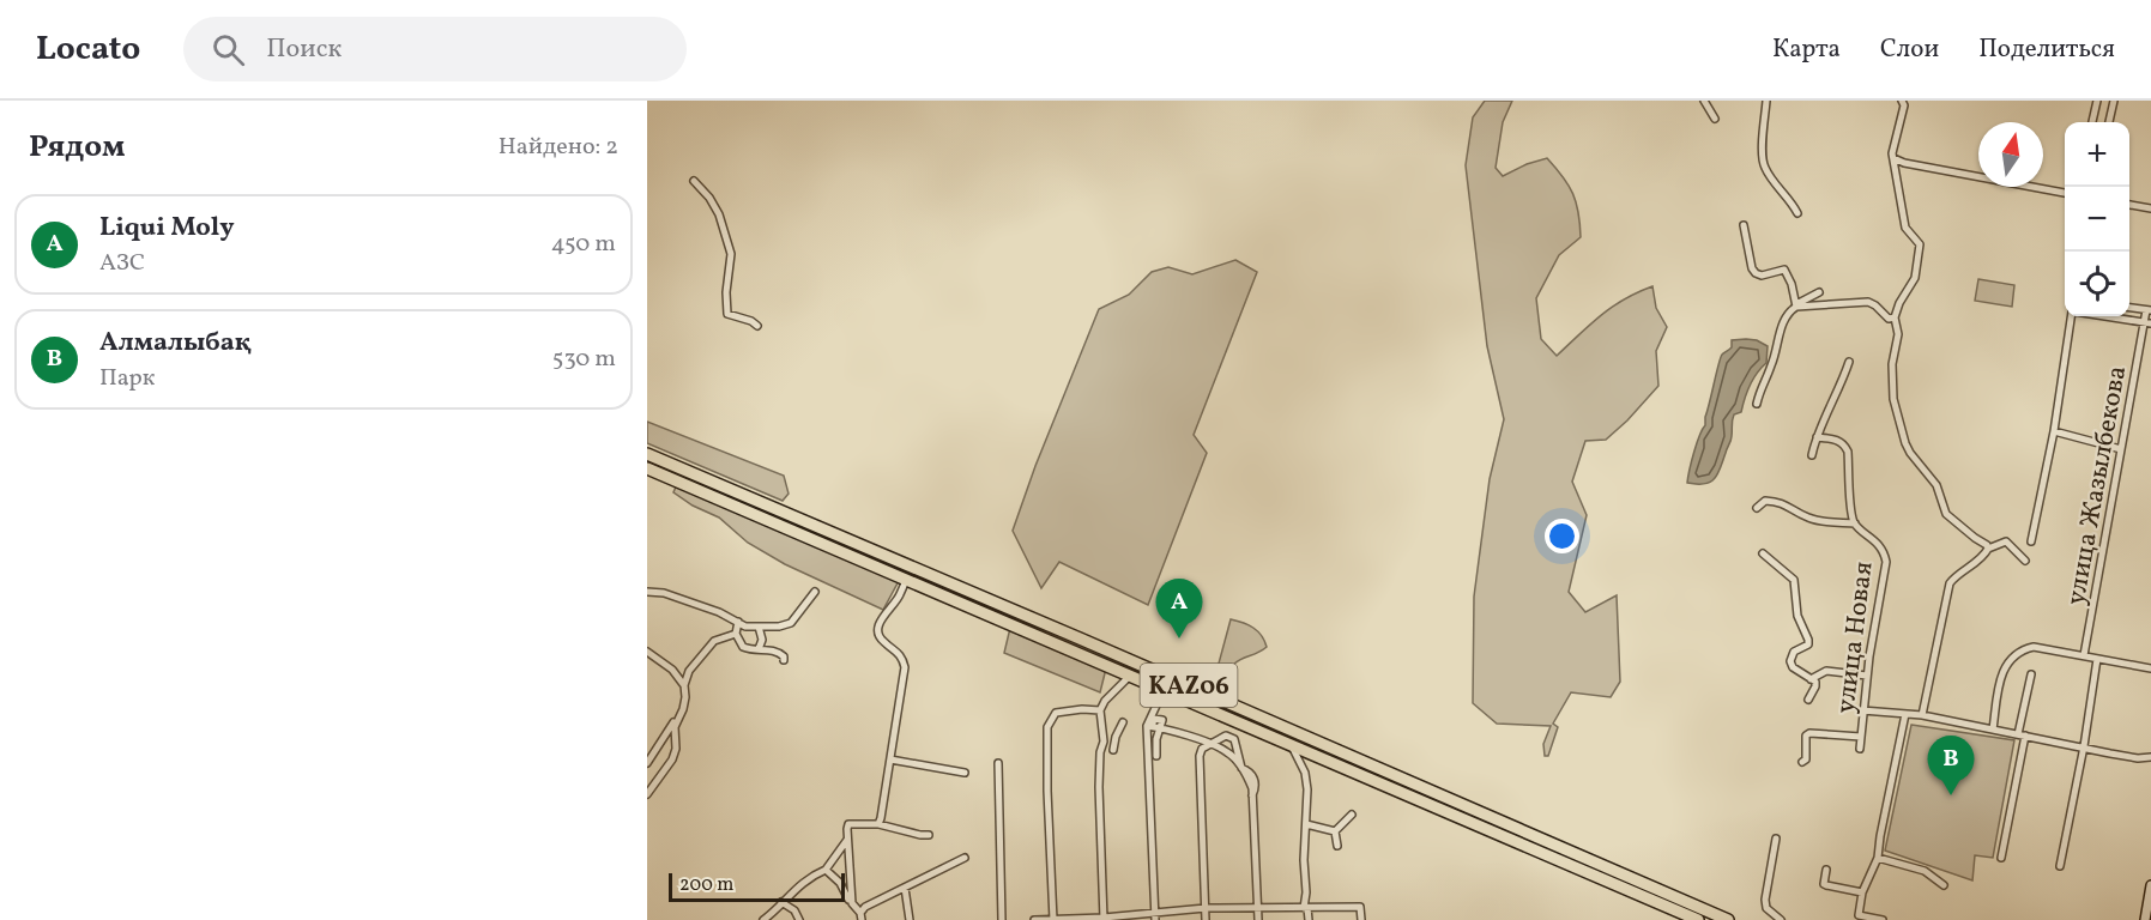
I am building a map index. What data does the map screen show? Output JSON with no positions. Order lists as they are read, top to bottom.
{
  "streets": {
    "highway": ["KАZ06"],
    "street": ["улица Жазылбекова", "улица Новая"]
  },
  "scale_bar": "200 m",
  "north": "top",
  "page": {
    "header": "Locato",
    "search": "Поиск",
    "nav": ["Карта", "Слои", "Поделиться"],
    "heading": ["Рядом", "Найдено: 2"],
    "map_buttons": ["+", "−"],
    "list": [
      {
        "mark": "A",
        "name": "Liqui Moly",
        "note": "АЗС",
        "value": "450 m"
      },
      {
        "mark": "B",
        "name": "Алмалыбақ",
        "note": "Парк",
        "value": "530 m"
      }
    ],
    "pins": ["A", "B"],
    "scale": "200 m"
  }
}
